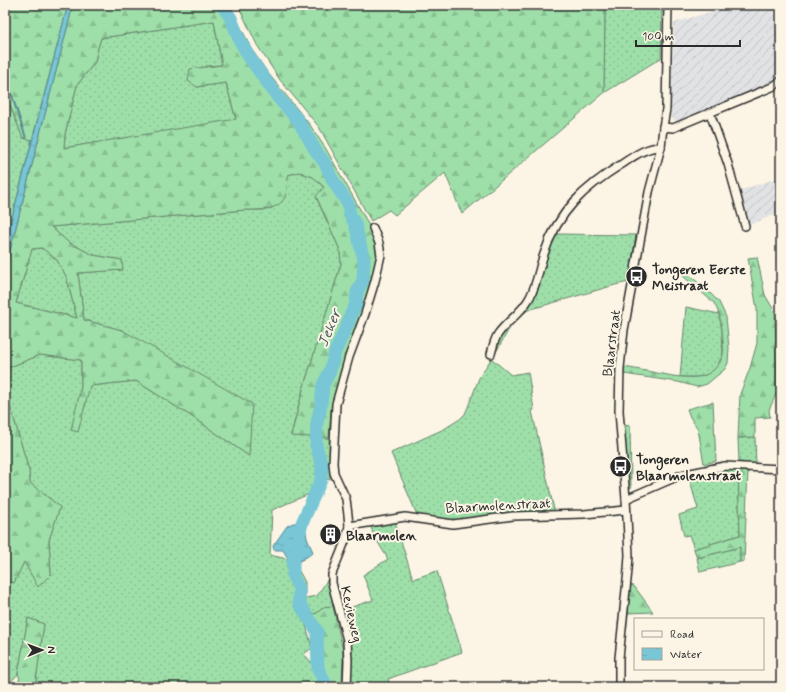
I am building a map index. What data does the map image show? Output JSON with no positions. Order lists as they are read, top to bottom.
{
  "streets": {
    "street": ["Blaarstraat", "Blaarmolenstraat", "Kevieweg"]
  },
  "crossings": [
    ["Blaarstraat", "Blaarmolenstraat"],
    ["Blaarmolenstraat", "Kevieweg"]
  ],
  "water": ["Jeker"],
  "places": {
    "bus stop": ["Tongeren Eerste Meistraat", "Tongeren Blaarmolenstraat"],
    "building": ["Blaarmolen"]
  },
  "legend": ["Road", "Water"],
  "scale_bar": "100 m",
  "north": "right"
}
